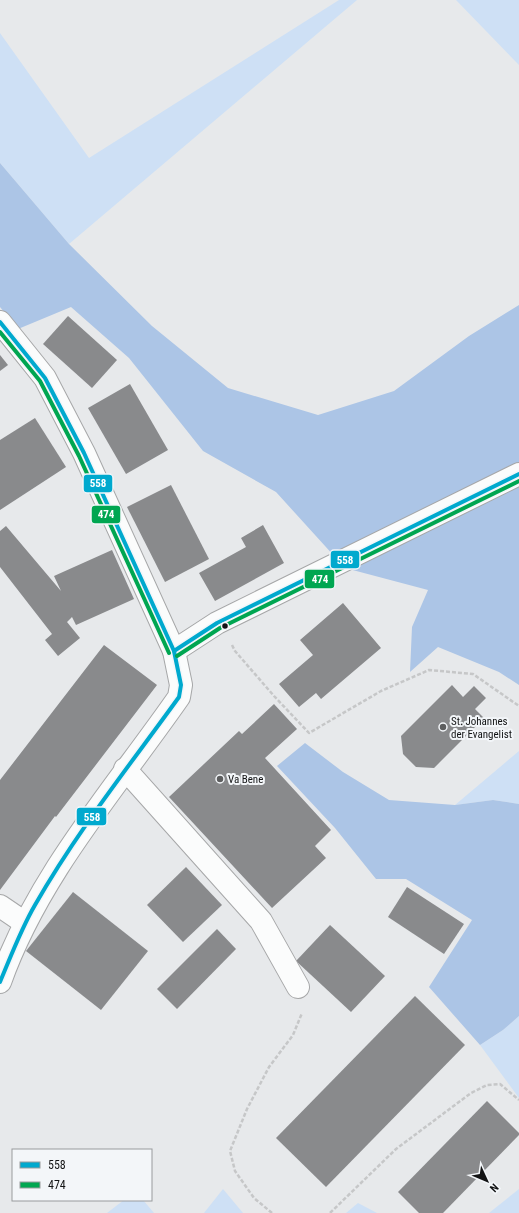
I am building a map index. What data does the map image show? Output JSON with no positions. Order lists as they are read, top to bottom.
{
  "places": ["St. Johannes der Evangelist", "Va Bene"],
  "lines": ["transit line 558", "transit line 474"],
  "legend": ["558", "474"],
  "north": "bottom right"
}
